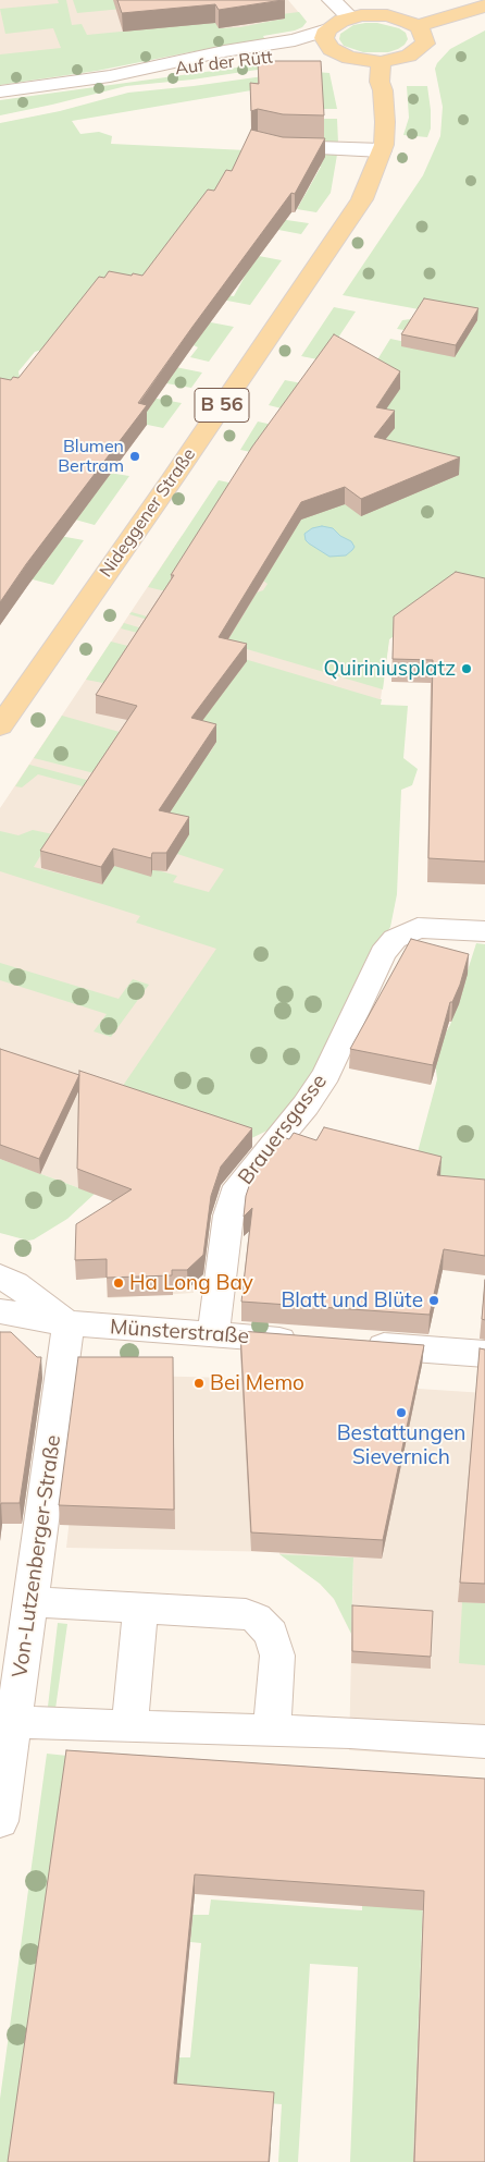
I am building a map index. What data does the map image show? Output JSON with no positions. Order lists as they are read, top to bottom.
{
  "streets": {
    "main road": ["B 56", "Nideggener Straße"],
    "street": [
      "Auf der Rütt",
      "Brauersgasse",
      "Münsterstraße",
      "Von-Lutzenberger-Straße"
    ]
  },
  "crossings": [
    ["Brauersgasse", "Münsterstraße"],
    ["Münsterstraße", "Von-Lutzenberger-Straße"]
  ],
  "places": [
    "Blumen Bertram",
    "Quiriniusplatz",
    "Ha Long Bay",
    "Blatt und Blüte",
    "Bei Memo",
    "Bestattungen Sievernich"
  ]
}
